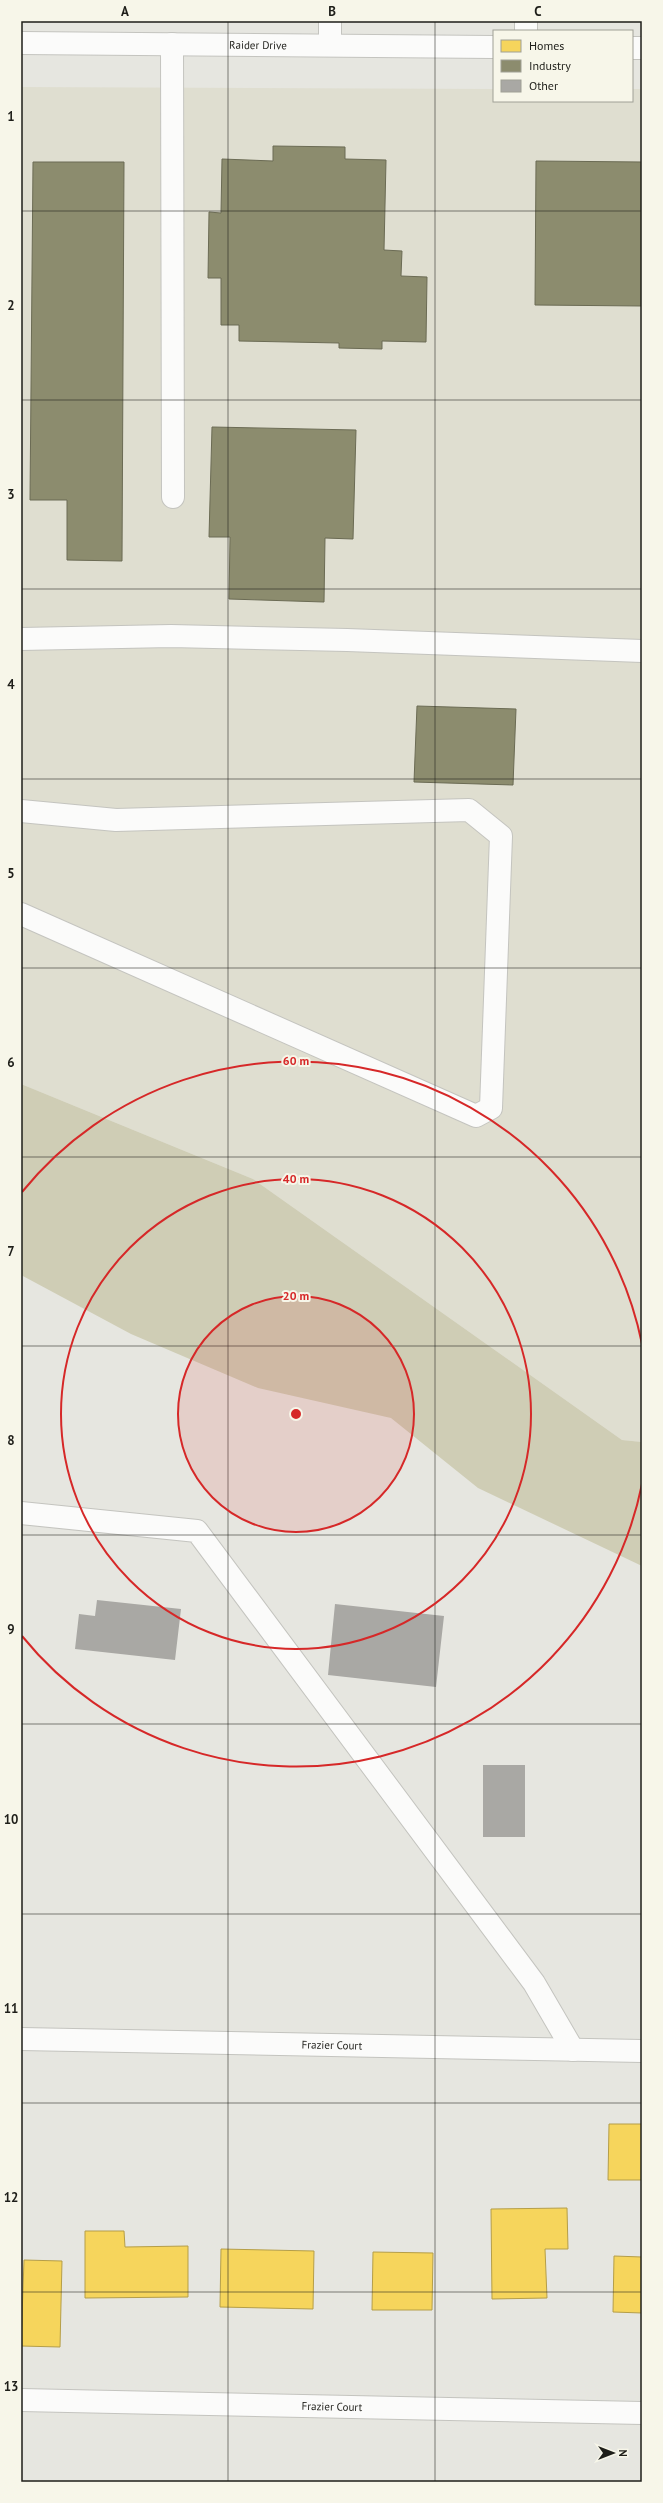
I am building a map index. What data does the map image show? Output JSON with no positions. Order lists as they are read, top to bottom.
{
  "streets": {
    "street": ["Raider Drive", "Frazier Court"]
  },
  "legend": ["Homes", "Industry", "Other"],
  "north": "right",
  "grid": {
    "columns": ["A", "B", "C"],
    "rows": [
      "1",
      "2",
      "3",
      "4",
      "5",
      "6",
      "7",
      "8",
      "9",
      "10",
      "11",
      "12",
      "13"
    ]
  },
  "rings": ["60 m", "40 m", "20 m"]
}
